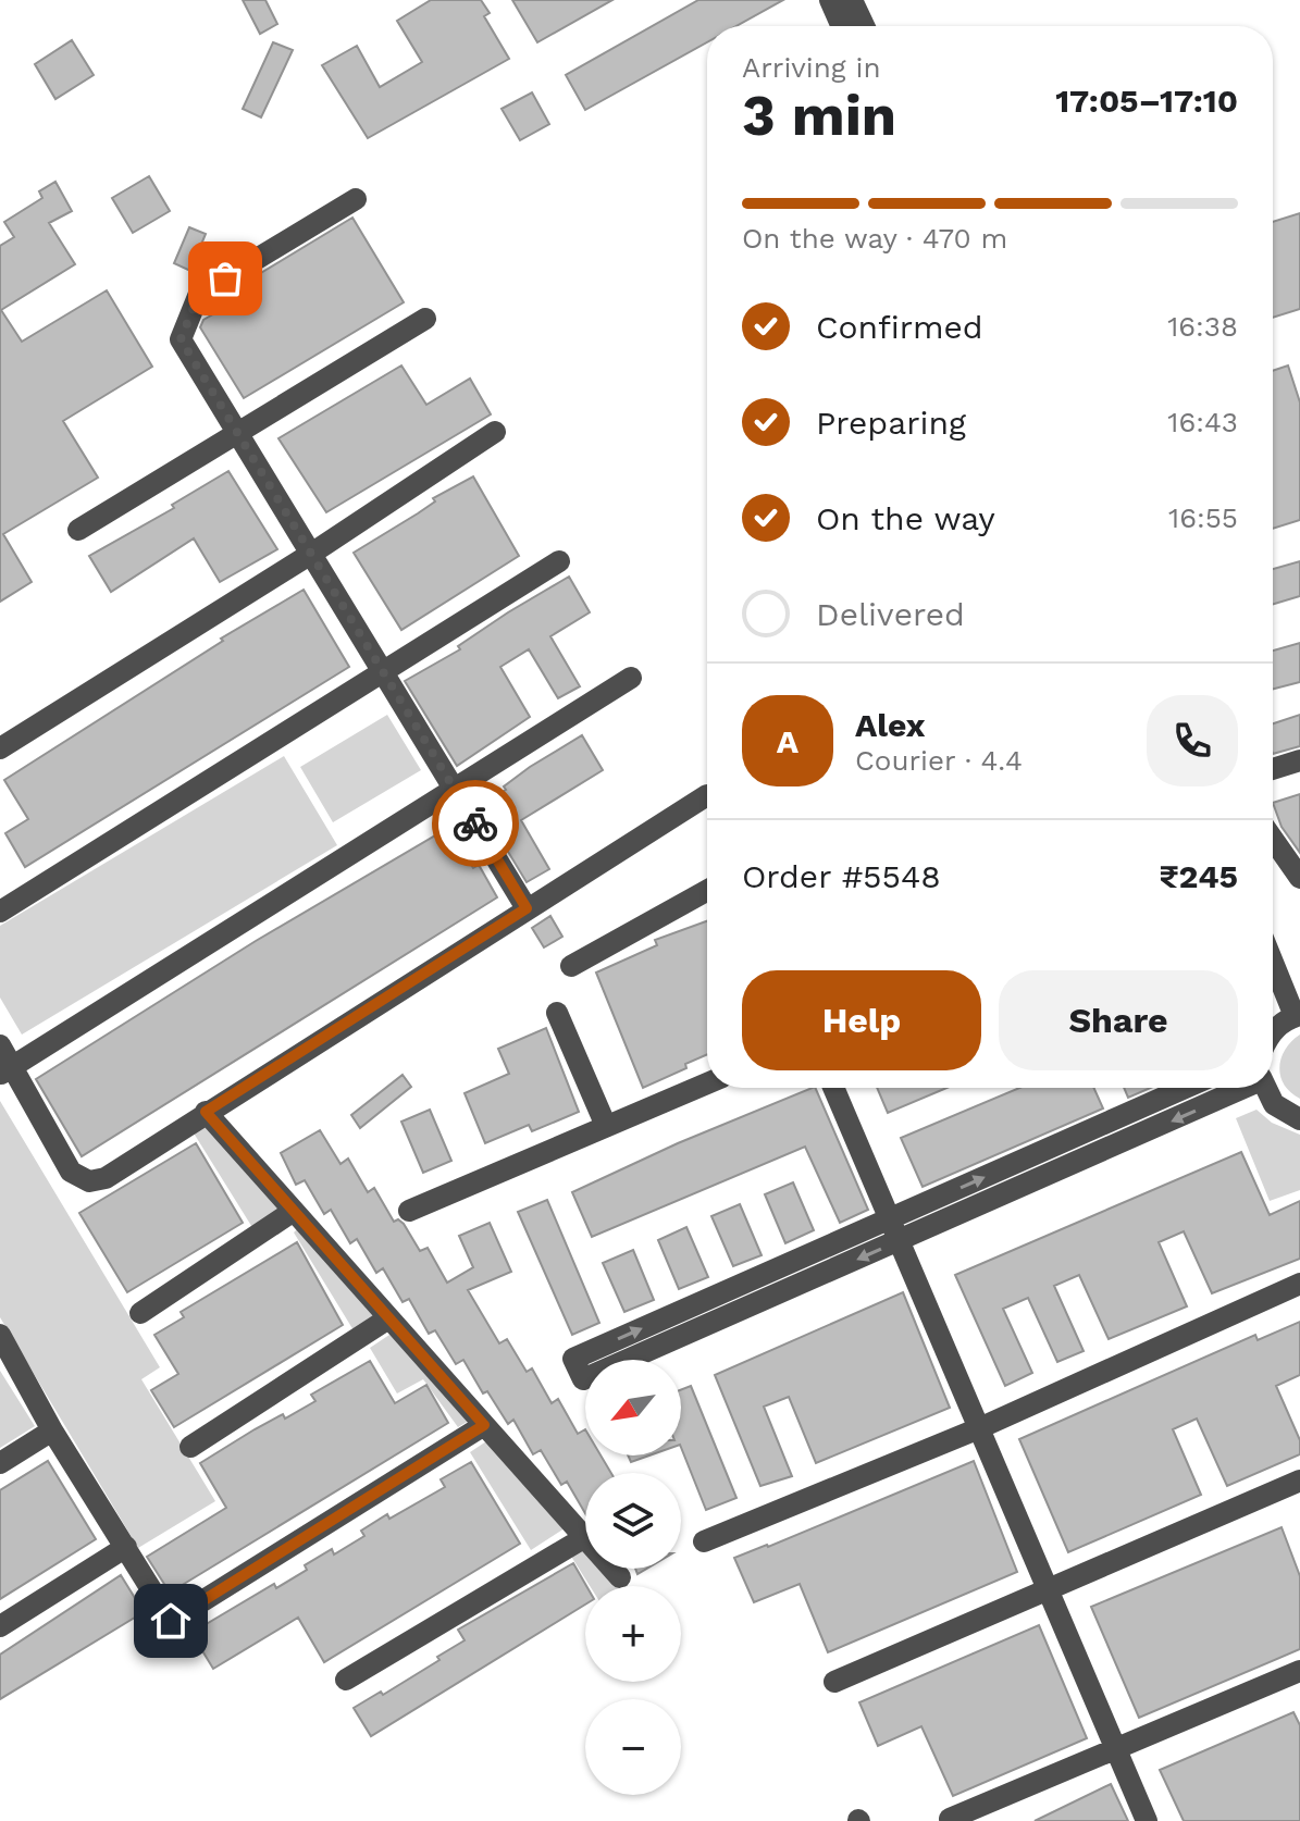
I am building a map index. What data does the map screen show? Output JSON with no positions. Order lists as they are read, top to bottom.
{
  "north": "bottom left",
  "page": {
    "heading": ["3 min", "Arriving in", "17:05–17:10"],
    "panel": [
      "Alex",
      "Courier · 4.4",
      "Order #5548",
      "₹245"
    ],
    "bar": "On the way · 470 m",
    "list": [
      ["Confirmed", "16:38"],
      ["Preparing", "16:43"],
      ["On the way", "16:55"],
      "Delivered"
    ],
    "round": "A",
    "buttons": ["Help", "Share"],
    "map_buttons": ["+", "−"]
  }
}
